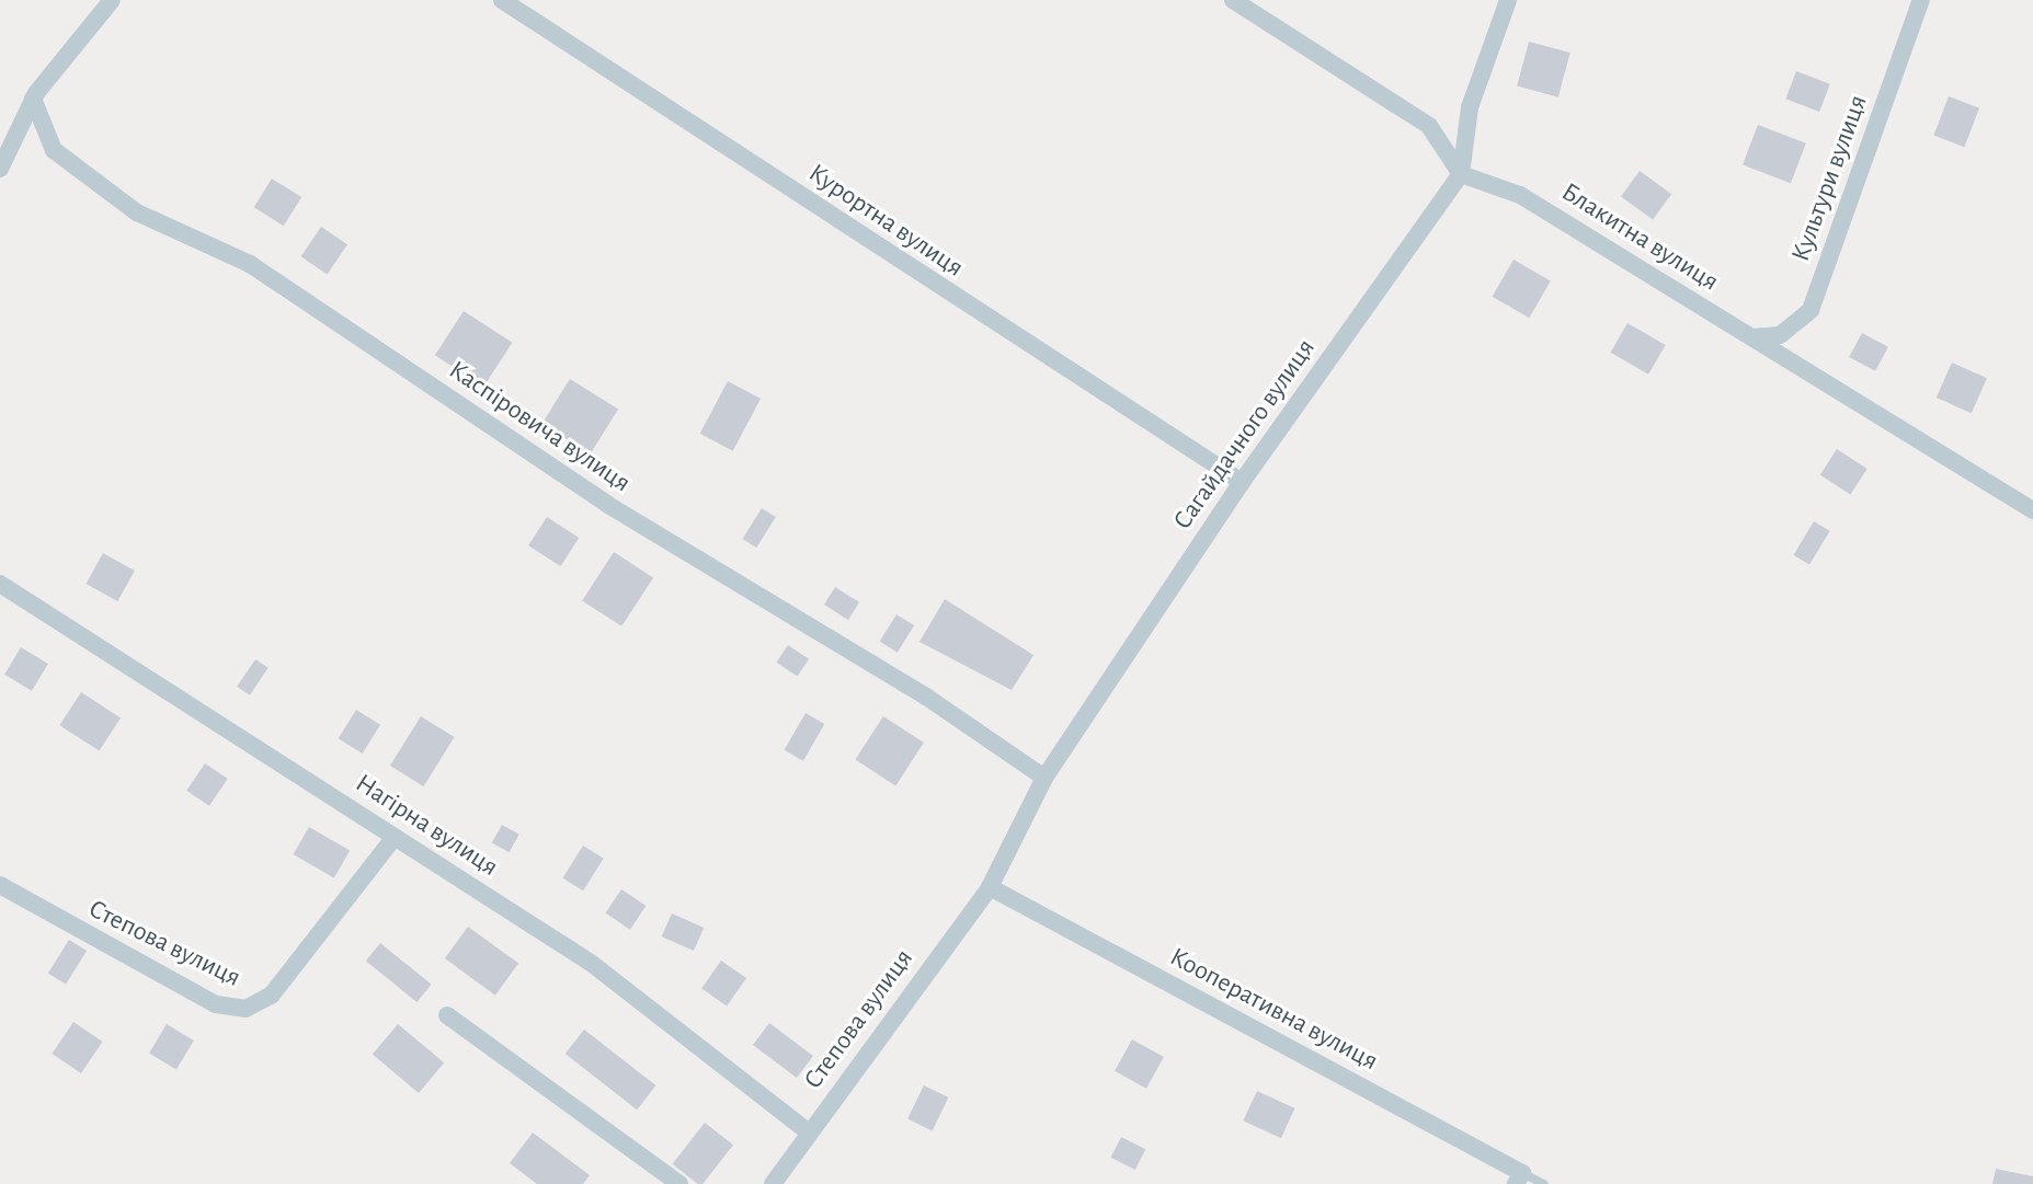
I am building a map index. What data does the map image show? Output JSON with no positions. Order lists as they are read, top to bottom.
{
  "streets": {
    "street": [
      "Культури вулиця",
      "Курортна вулиця",
      "Блакитна вулиця",
      "Каспіровича вулиця",
      "Сагайдачного вулиця",
      "Нагірна вулиця",
      "Степова вулиця",
      "Кооперативна вулиця"
    ]
  },
  "crossings": [
    ["Культури вулиця", "Блакитна вулиця"],
    ["Курортна вулиця", "Сагайдачного вулиця"],
    ["Блакитна вулиця", "Сагайдачного вулиця"],
    ["Каспіровича вулиця", "Сагайдачного вулиця"],
    ["Сагайдачного вулиця", "Степова вулиця"],
    ["Сагайдачного вулиця", "Кооперативна вулиця"],
    ["Нагірна вулиця", "Степова вулиця"],
    ["Степова вулиця", "Кооперативна вулиця"]
  ]
}
